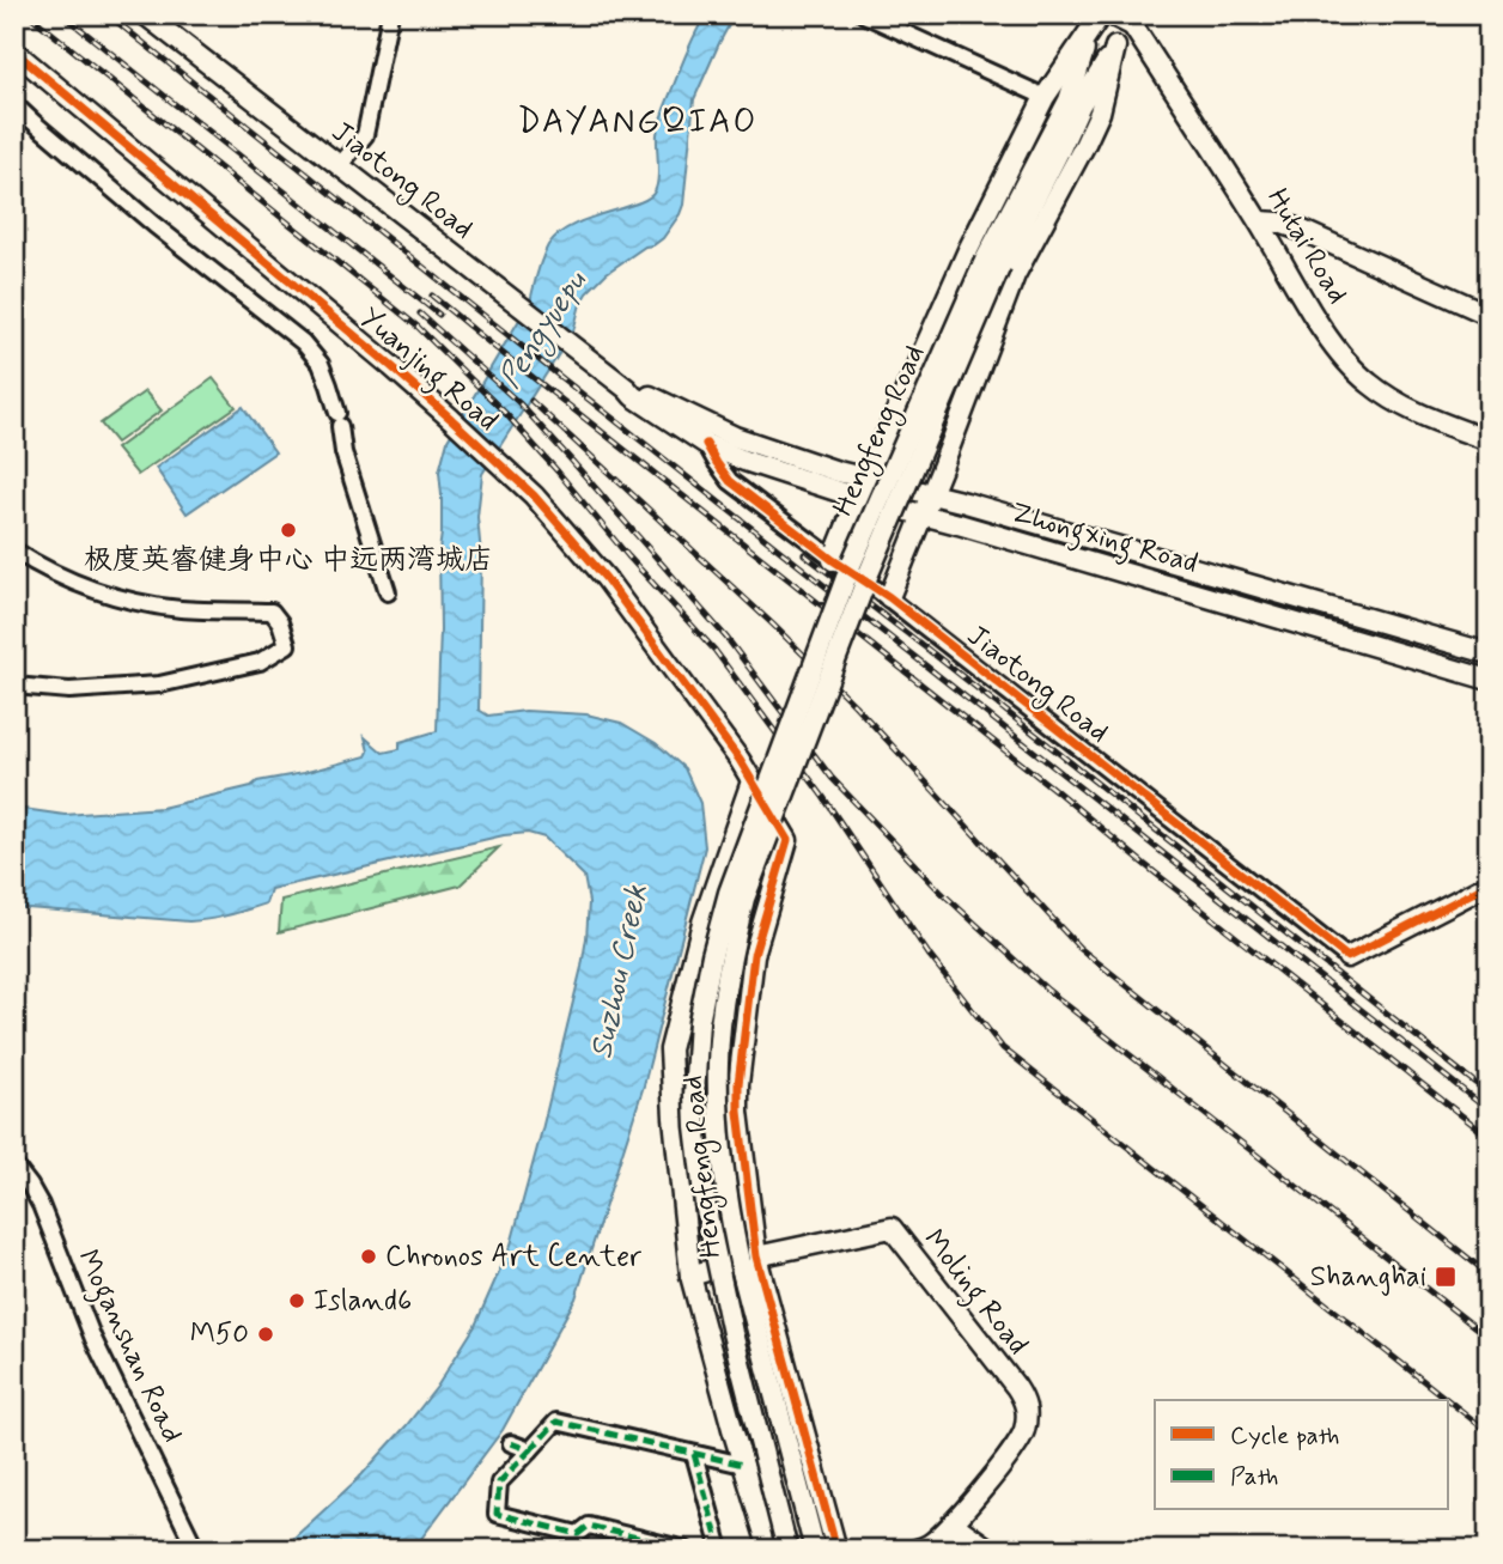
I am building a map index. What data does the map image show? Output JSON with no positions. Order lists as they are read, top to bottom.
{
  "streets": {
    "main road": [
      "Jiaotong Road",
      "Hutai Road",
      "Yuanjing Road",
      "Hengfeng Road",
      "Zhongxing Road",
      "Moling Road"
    ],
    "street": ["Moganshan Road"]
  },
  "crossings": [
    ["Jiaotong Road", "Hengfeng Road"],
    ["Jiaotong Road", "Zhongxing Road"],
    ["Hutai Road", "Hengfeng Road"],
    ["Yuanjing Road", "Moling Road"],
    ["Hengfeng Road", "Zhongxing Road"]
  ],
  "districts": ["DAYANGQIAO"],
  "water": ["Pengyuepu", "Suzhou Creek"],
  "places": {
    "other": [
      "极度英睿健身中心 中远两湾城店",
      "Chronos Art Center",
      "Island6",
      "M50"
    ],
    "transit": ["Shanghai"]
  },
  "legend": ["Cycle path", "Path"]
}
